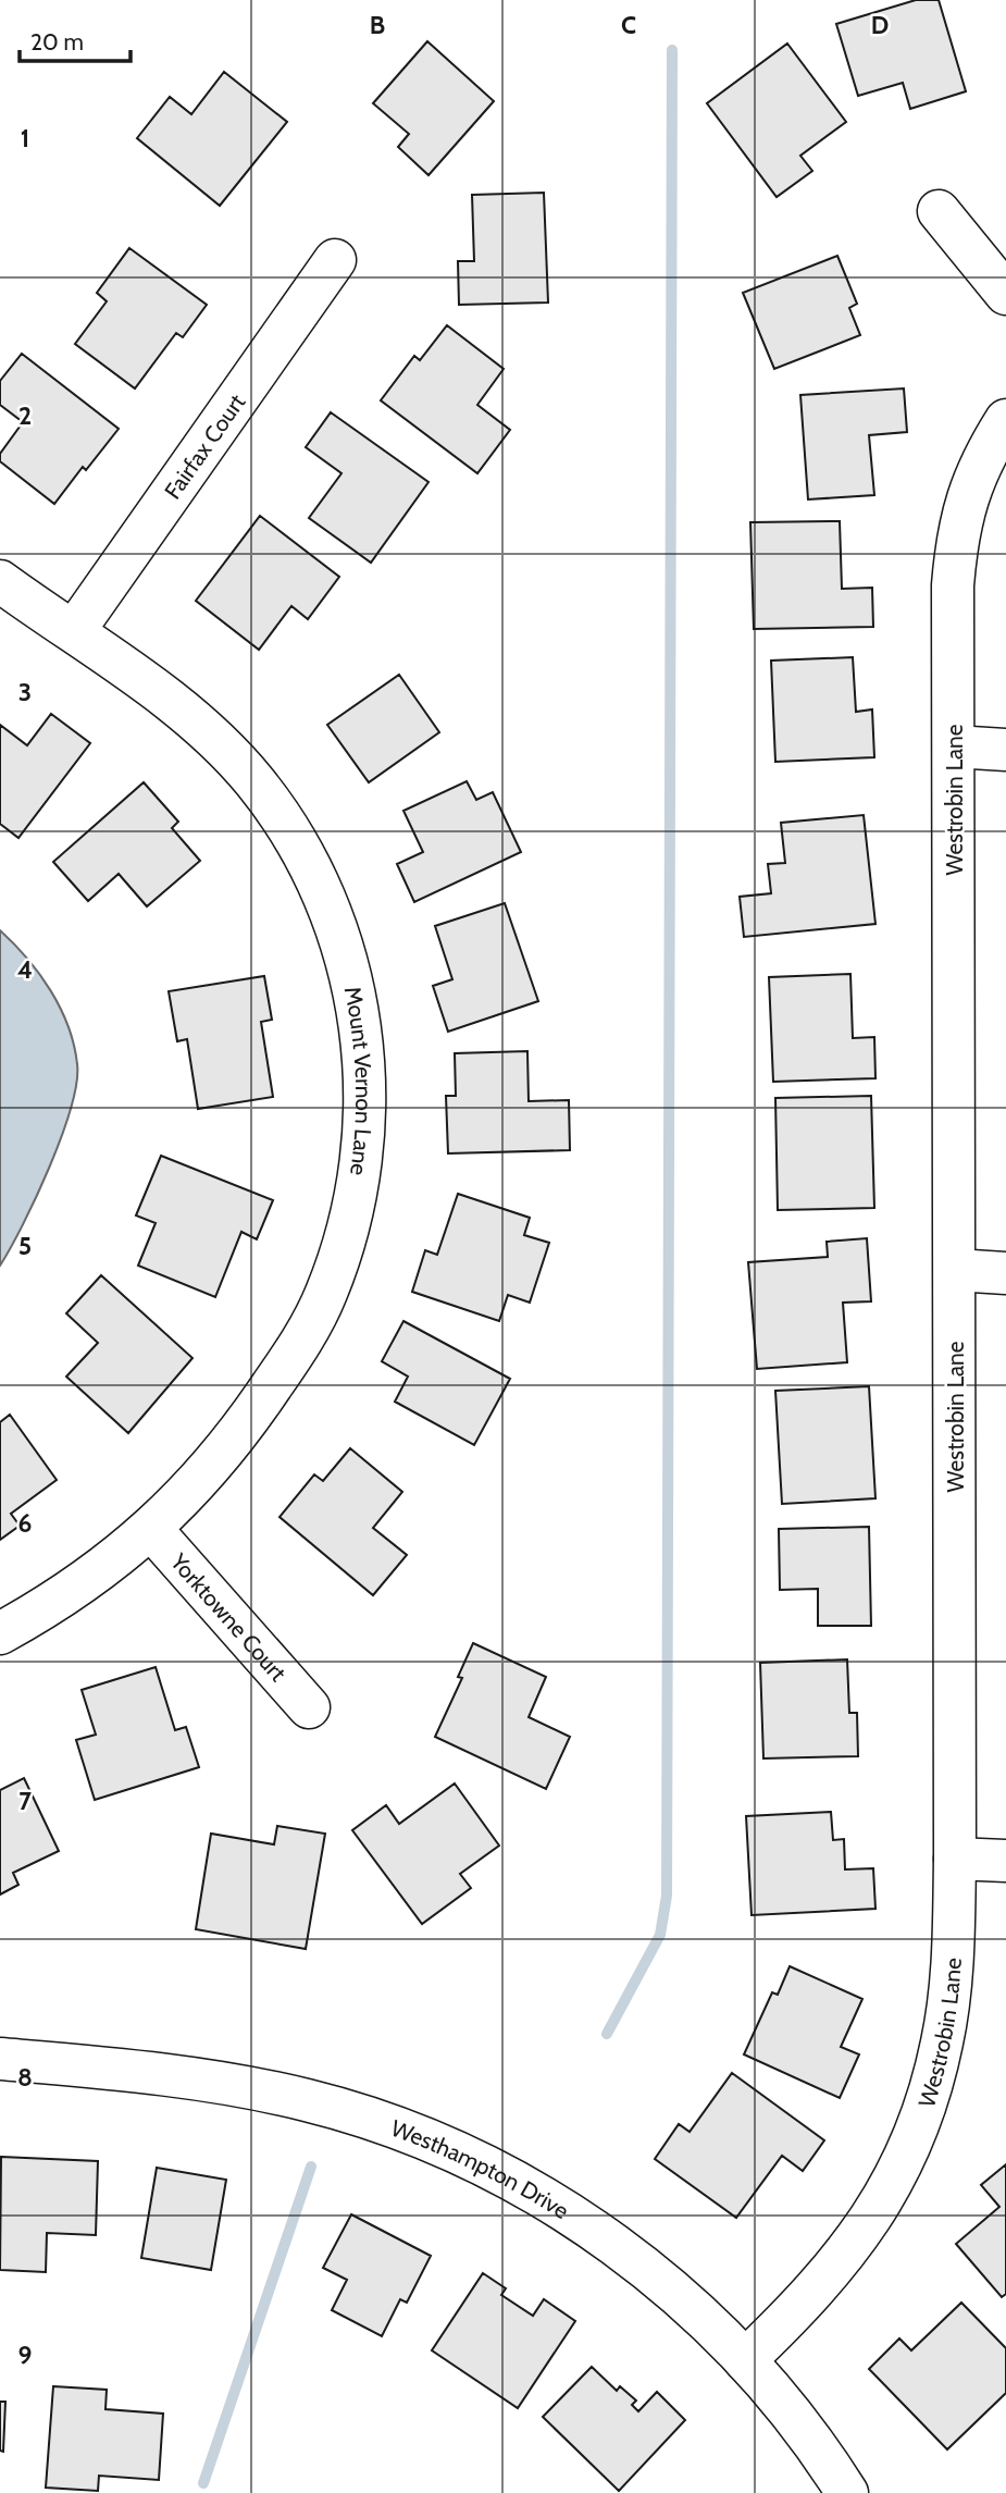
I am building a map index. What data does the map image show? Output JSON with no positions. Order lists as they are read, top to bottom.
{
  "streets": {
    "street": [
      "Fairfax Court",
      "Westrobin Lane",
      "Mount Vernon Lane",
      "Yorktowne Court",
      "Westhampton Drive"
    ]
  },
  "crossings": [
    ["Fairfax Court", "Mount Vernon Lane"],
    ["Westrobin Lane", "Westhampton Drive"],
    ["Mount Vernon Lane", "Yorktowne Court"]
  ],
  "scale_bar": "20 m",
  "grid": {
    "columns": ["B", "C", "D"],
    "rows": [
      "1",
      "2",
      "3",
      "4",
      "5",
      "6",
      "7",
      "8",
      "9"
    ]
  }
}
